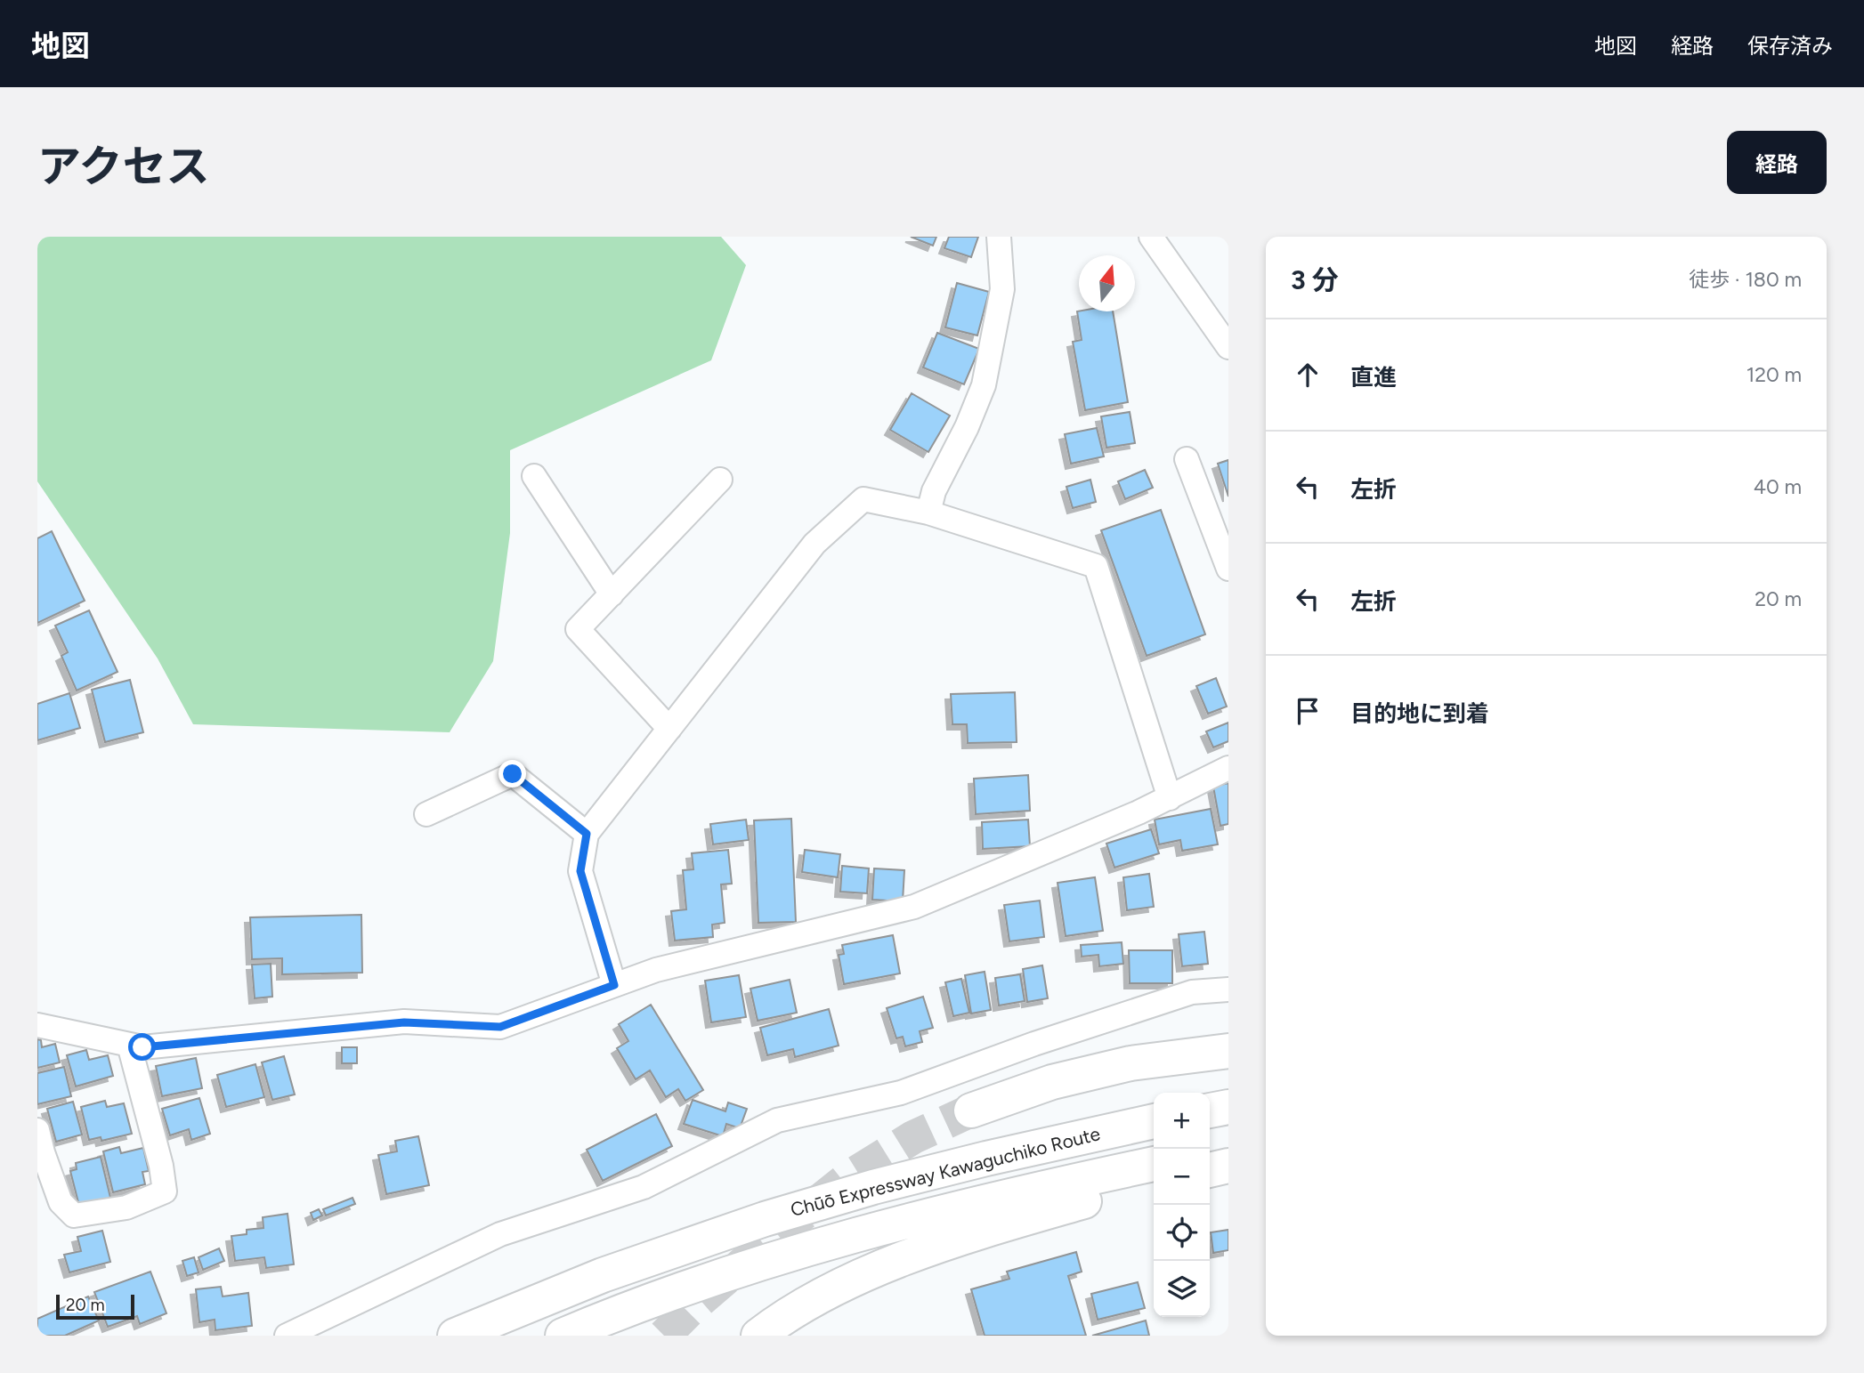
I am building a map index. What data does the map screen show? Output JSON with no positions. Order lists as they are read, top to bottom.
{
  "streets": {
    "highway": ["Chūō Expressway Kawaguchiko Route"]
  },
  "scale_bar": "20 m",
  "north": "top",
  "page": {
    "header": "地図",
    "nav": ["地図", "経路", "保存済み"],
    "title": "アクセス",
    "buttons": "経路",
    "heading": ["3 分", "徒歩 · 180 m"],
    "list": [
      ["直進", "120 m"],
      ["左折", "40 m"],
      ["左折", "20 m"],
      "目的地に到着"
    ],
    "map_buttons": ["+", "−"],
    "scale": "20 m"
  }
}
